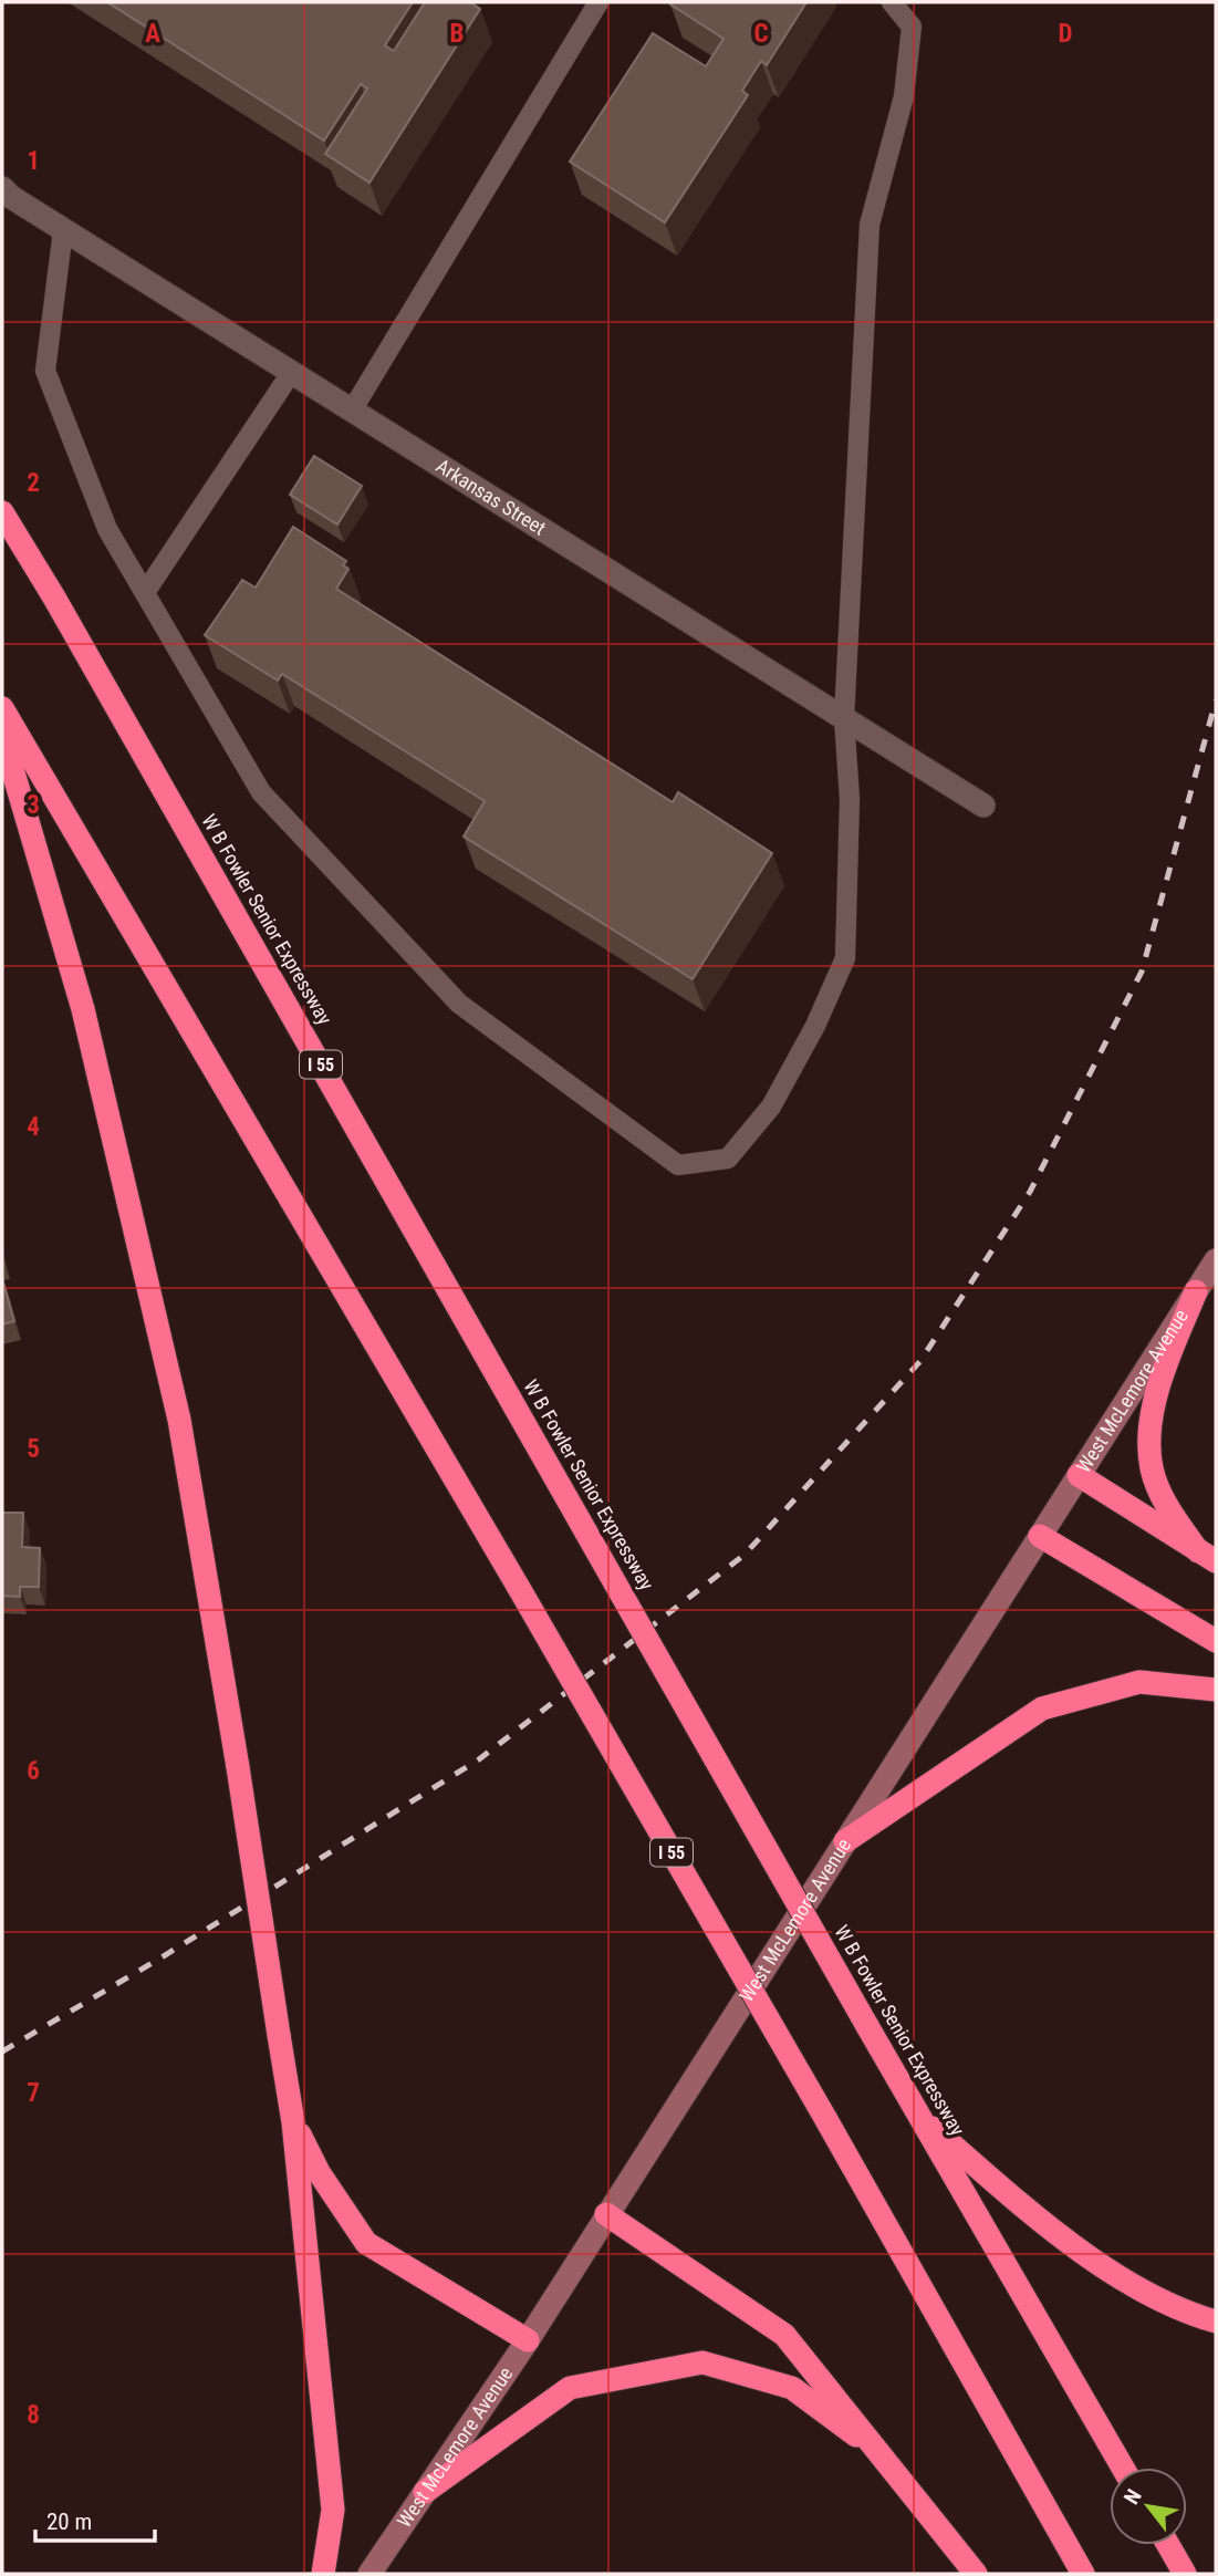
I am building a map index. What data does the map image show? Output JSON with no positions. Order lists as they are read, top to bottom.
{
  "streets": {
    "highway": ["W B Fowler Senior Expressway", "I 55"],
    "main road": ["West McLemore Avenue"],
    "street": ["Arkansas Street"]
  },
  "scale_bar": "20 m",
  "north": "top left",
  "grid": {
    "columns": [
      "A",
      "B",
      "C",
      "D"
    ],
    "rows": [
      "1",
      "2",
      "3",
      "4",
      "5",
      "6",
      "7",
      "8"
    ]
  }
}
